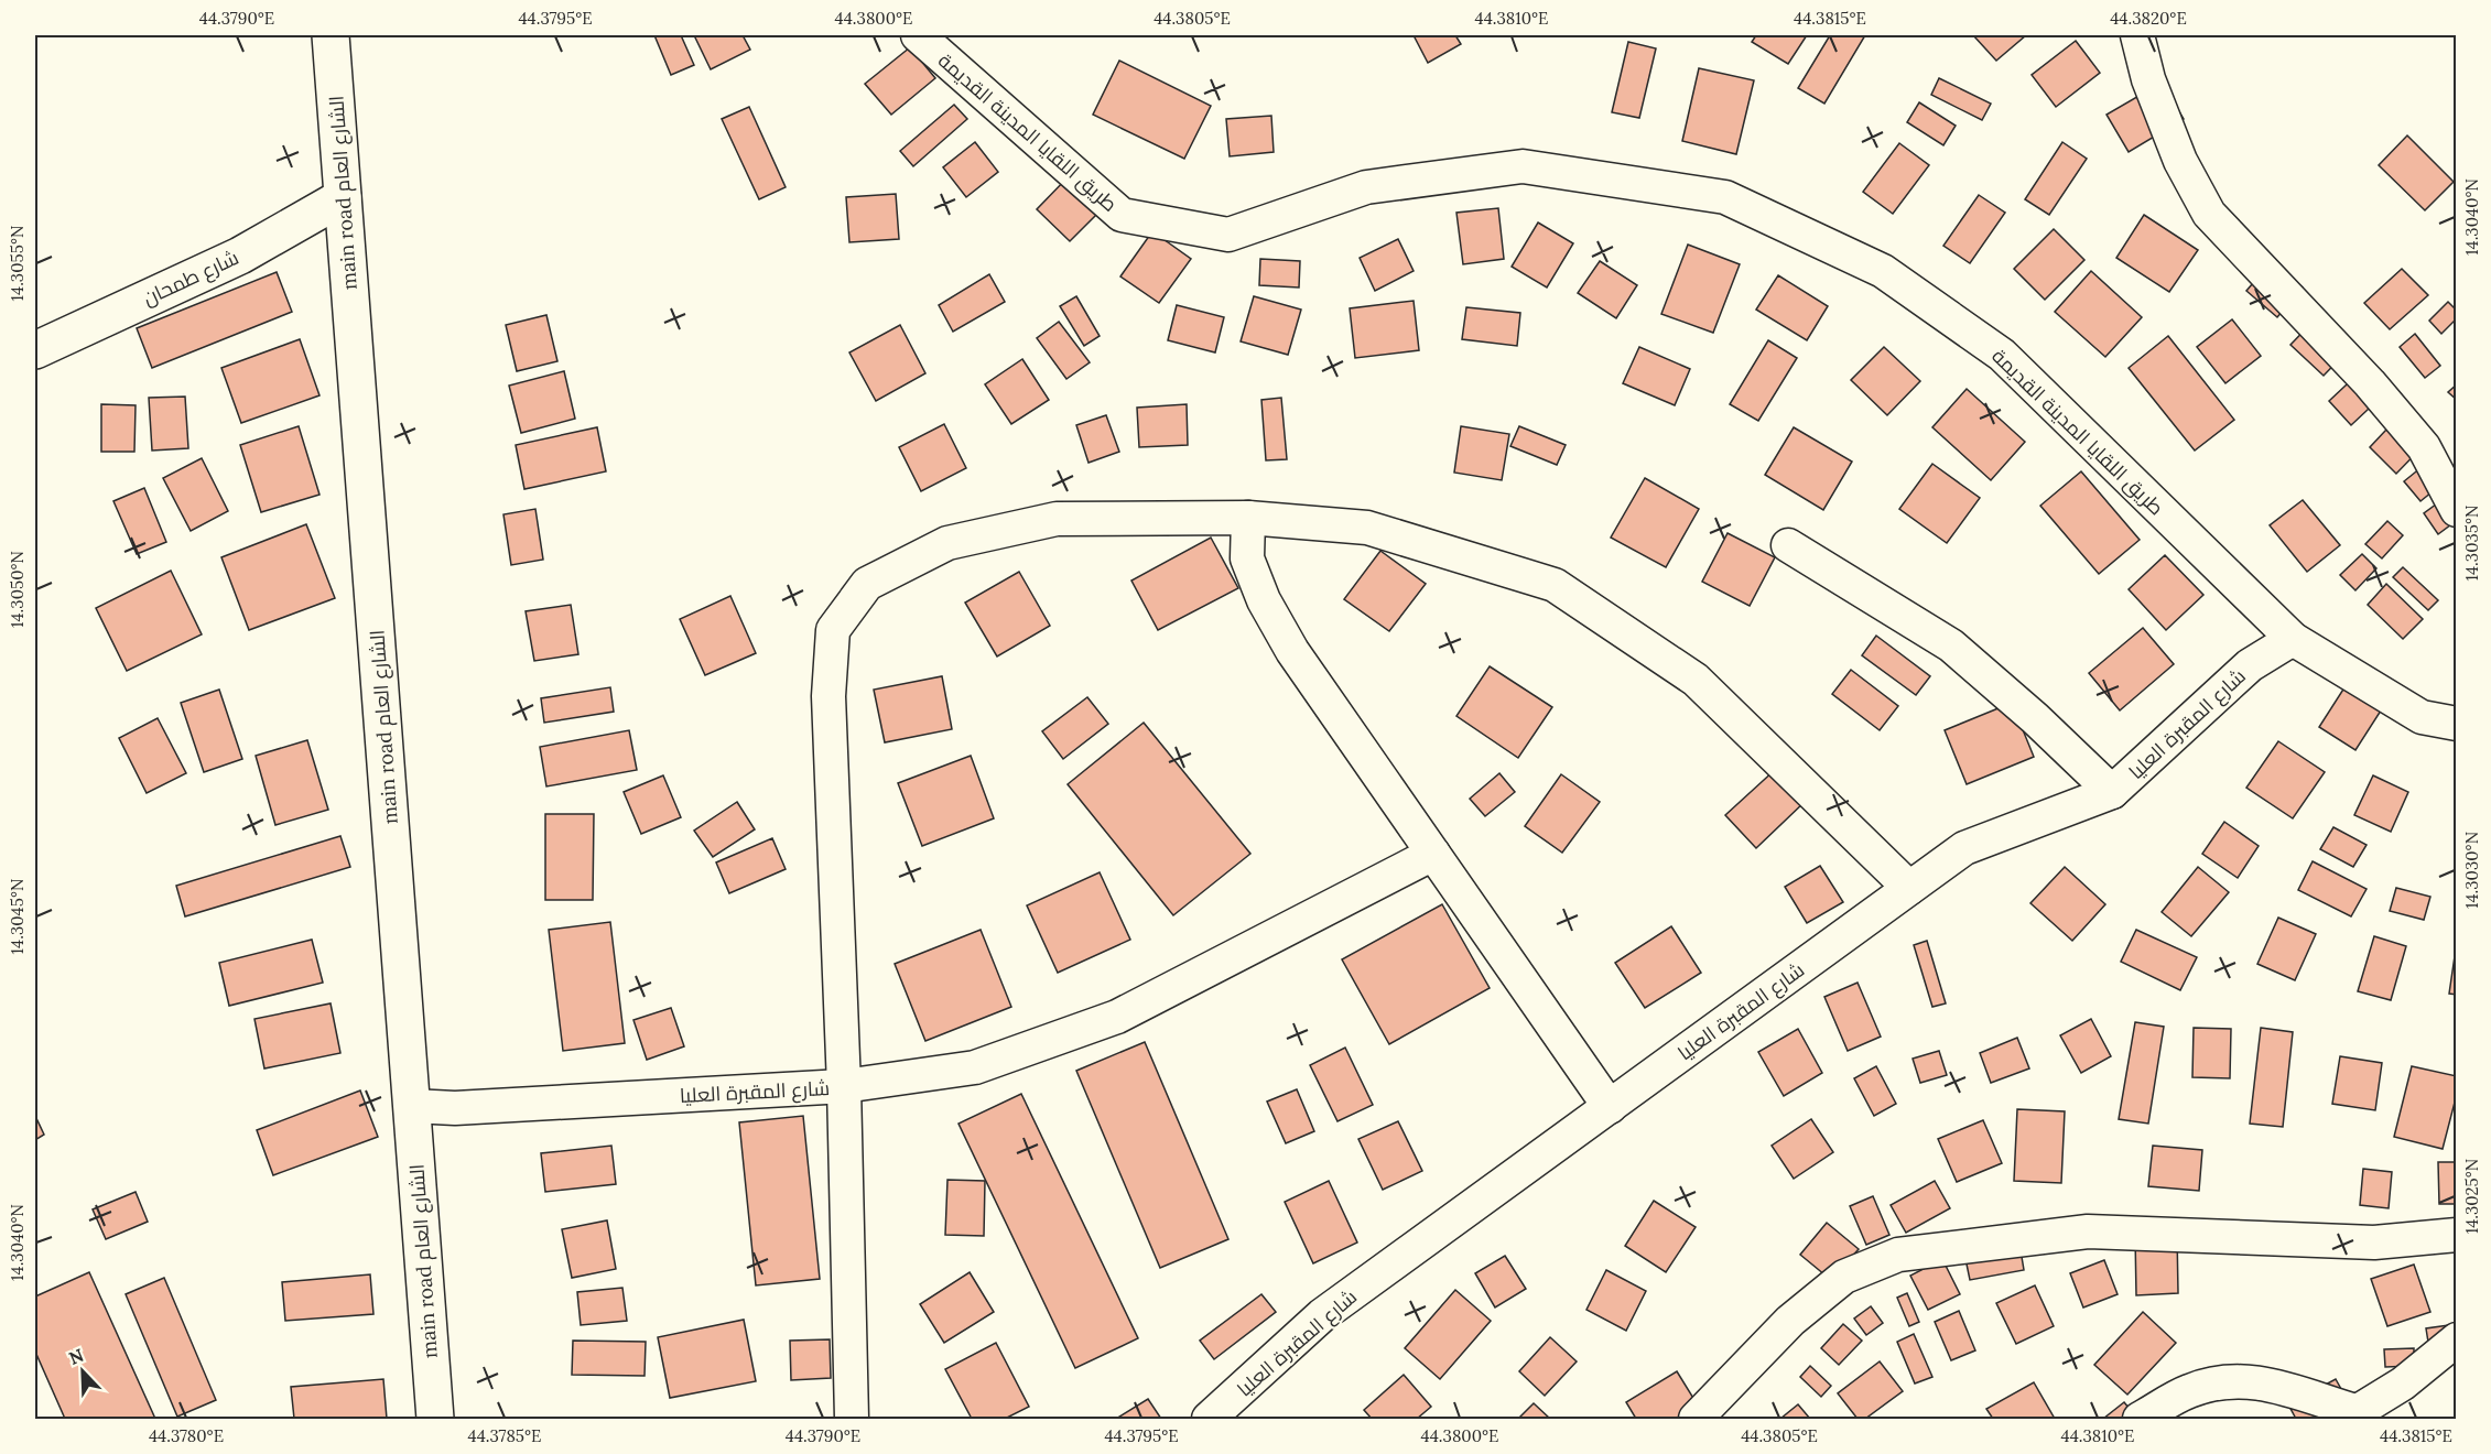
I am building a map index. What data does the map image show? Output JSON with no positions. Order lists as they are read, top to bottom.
{
  "streets": {
    "main road": ["main road الشارع العام", "شارع طمحان"],
    "street": ["طريق اللقايا المدينة القديمة", "شارع المقبرة العليا"]
  },
  "crossings": [
    ["طريق اللقايا المدينة القديمة", "شارع المقبرة العليا"],
    ["main road الشارع العام", "شارع طمحان"],
    ["main road الشارع العام", "شارع المقبرة العليا"]
  ],
  "north": "top left",
  "coordinates": [
    "44.3790°E",
    "44.3795°E",
    "44.3800°E",
    "44.3805°E",
    "44.3810°E",
    "44.3815°E",
    "44.3820°E",
    "14.3040°N",
    "14.3055°N",
    "14.3035°N",
    "14.3050°N",
    "14.3030°N",
    "14.3045°N",
    "14.3025°N",
    "44.3780°E",
    "44.3785°E"
  ]
}
